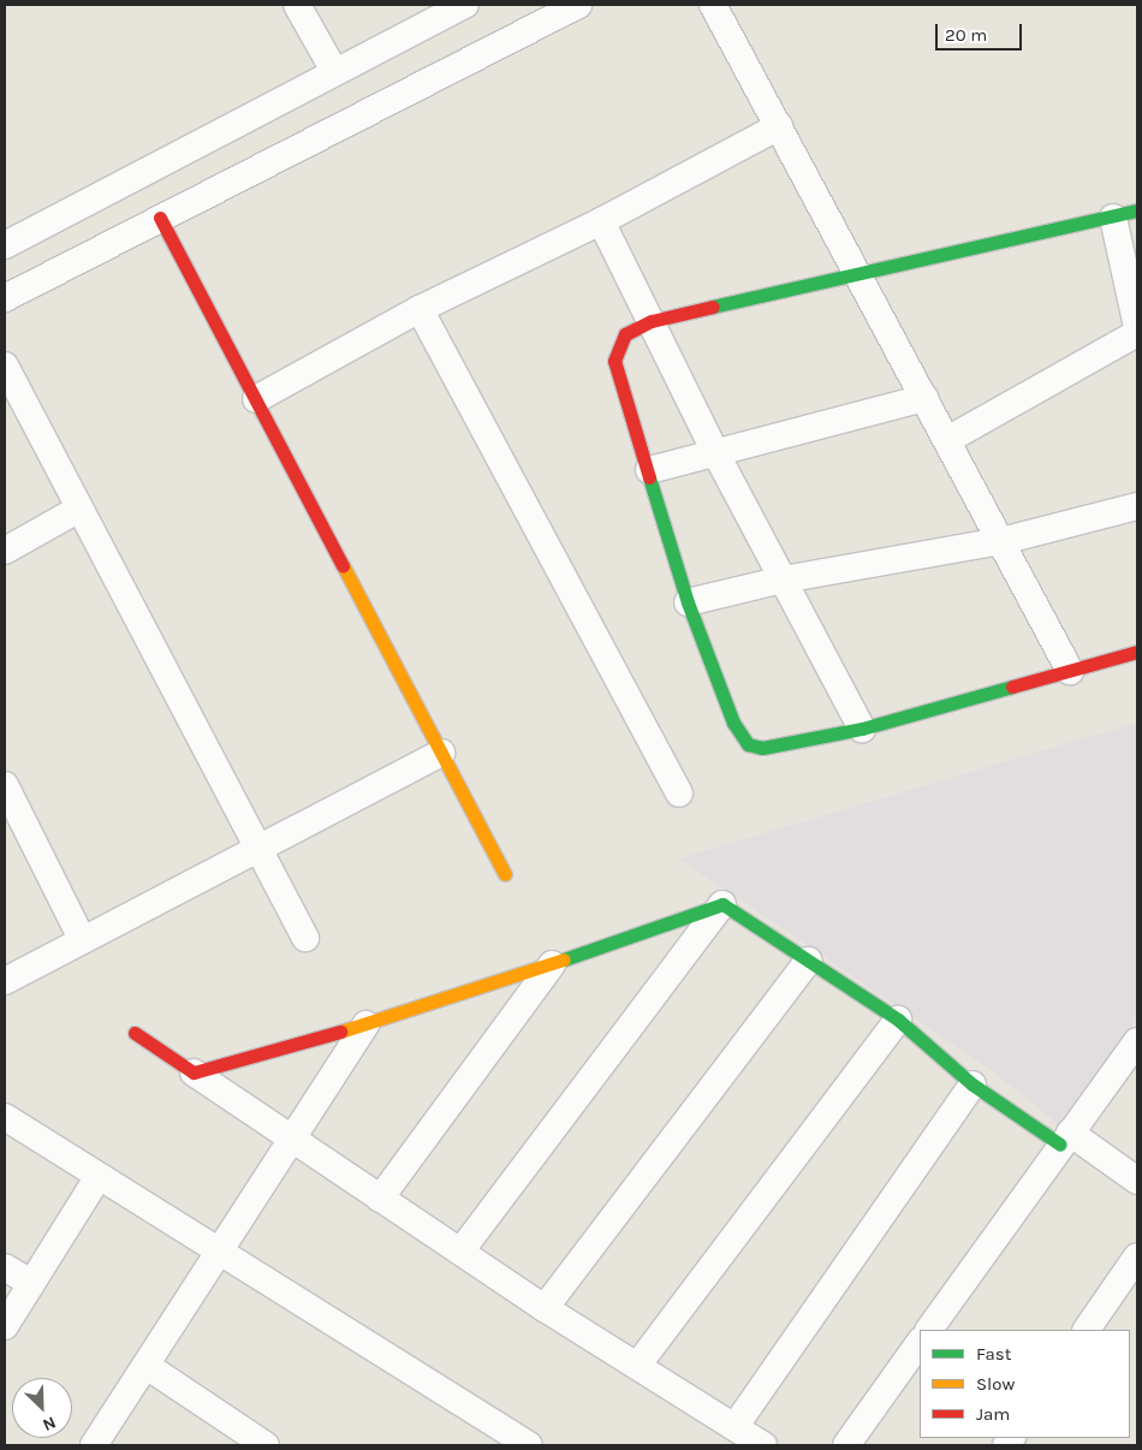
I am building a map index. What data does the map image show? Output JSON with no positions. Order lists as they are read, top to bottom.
{
  "legend": ["Fast", "Slow", "Jam"],
  "scale_bar": "20 m",
  "north": "bottom right"
}
